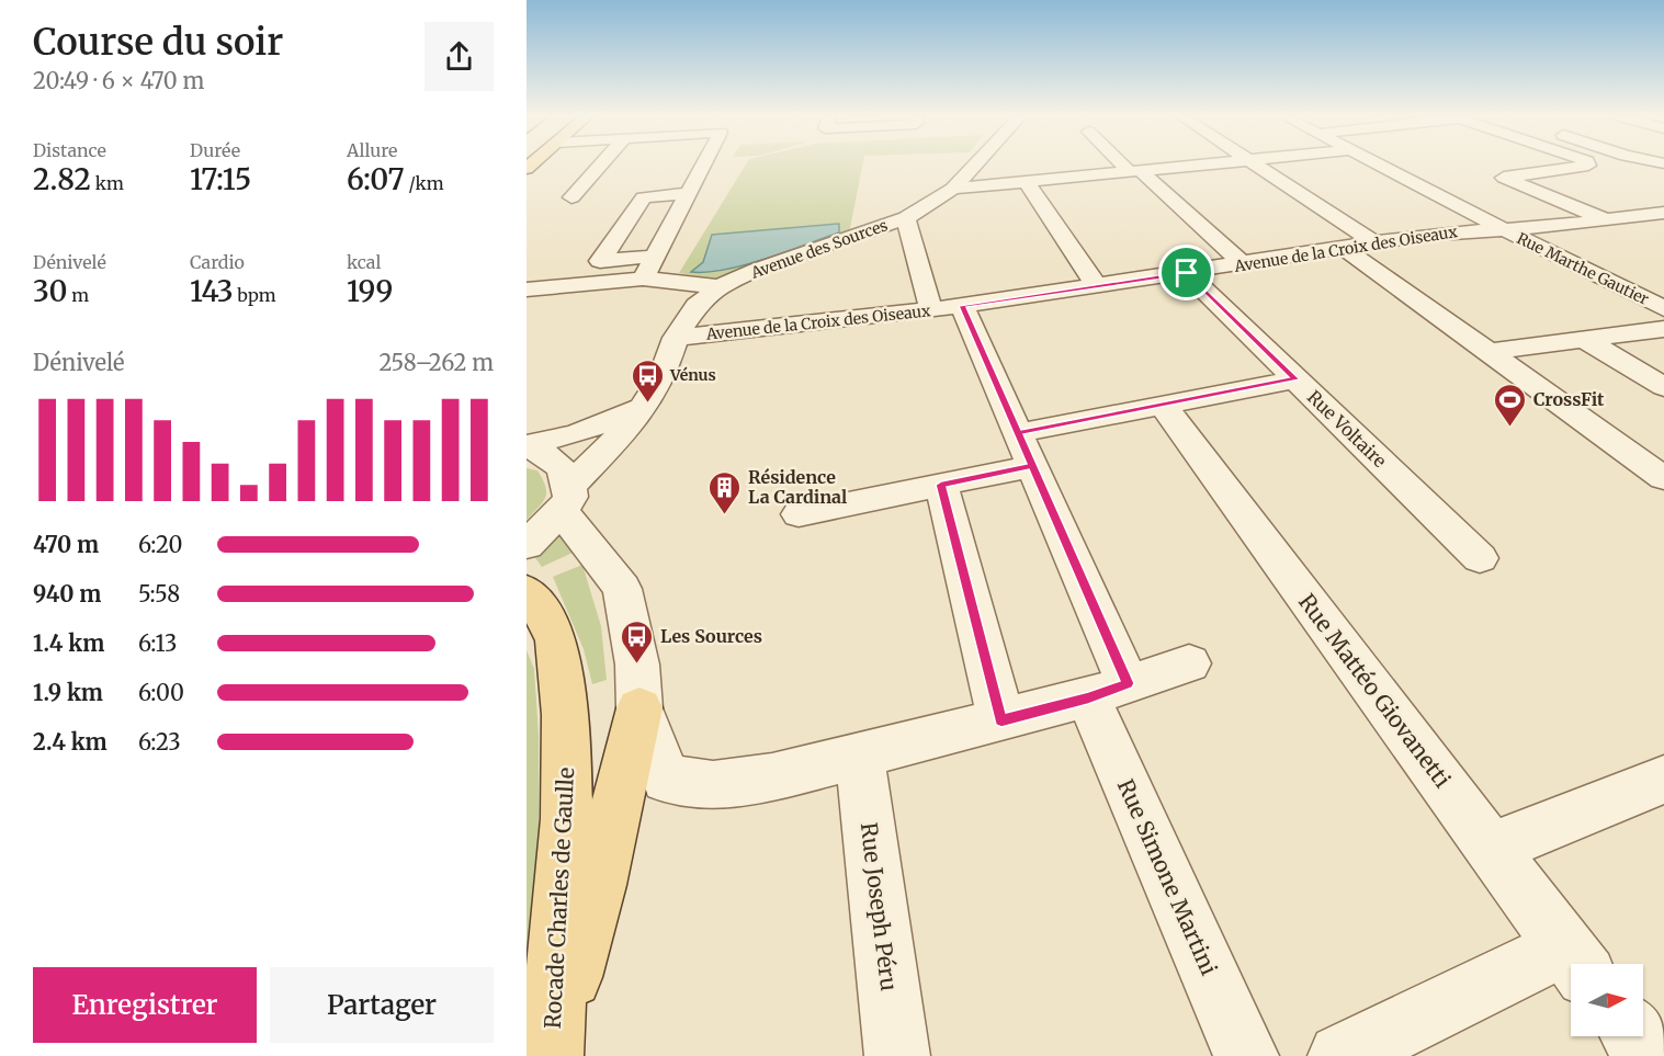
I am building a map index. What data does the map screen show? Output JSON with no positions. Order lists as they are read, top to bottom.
{
  "streets": {
    "main road": ["Rocade Charles de Gaulle"],
    "street": [
      "Avenue des Sources",
      "Avenue de la Croix des Oiseaux",
      "Rue Marthe Gautier",
      "Rue Voltaire",
      "Rue Mattéo Giovanetti",
      "Rue Simone Martini",
      "Rue Joseph Péru"
    ]
  },
  "crossings": [
    ["Avenue des Sources", "Avenue de la Croix des Oiseaux"],
    ["Avenue des Sources", "Rue Simone Martini"],
    ["Avenue de la Croix des Oiseaux", "Rue Marthe Gautier"],
    ["Avenue de la Croix des Oiseaux", "Rue Voltaire"],
    ["Avenue de la Croix des Oiseaux", "Rue Simone Martini"]
  ],
  "places": {
    "bus stop": ["Vénus", "Les Sources"],
    "sports": ["CrossFit"],
    "building": ["Résidence La Cardinal"]
  },
  "north": "right",
  "page": {
    "heading": ["Course du soir", "20:49 · 6 × 470 m"],
    "stats": [
      ["Distance", "2.82 km"],
      ["Durée", "17:15"],
      ["Allure", "6:07 /km"],
      ["Dénivelé", "30 m"],
      ["Cardio", "143 bpm"],
      ["kcal", "199"]
    ],
    "chart": ["Dénivelé", "258–262 m"],
    "list": [
      {
        "name": "470 m",
        "note": "6:20"
      },
      {
        "name": "940 m",
        "note": "5:58"
      },
      {
        "name": "1.4 km",
        "note": "6:13"
      },
      {
        "name": "1.9 km",
        "note": "6:00"
      },
      {
        "name": "2.4 km",
        "note": "6:23"
      }
    ],
    "buttons": ["Enregistrer", "Partager"]
  }
}
